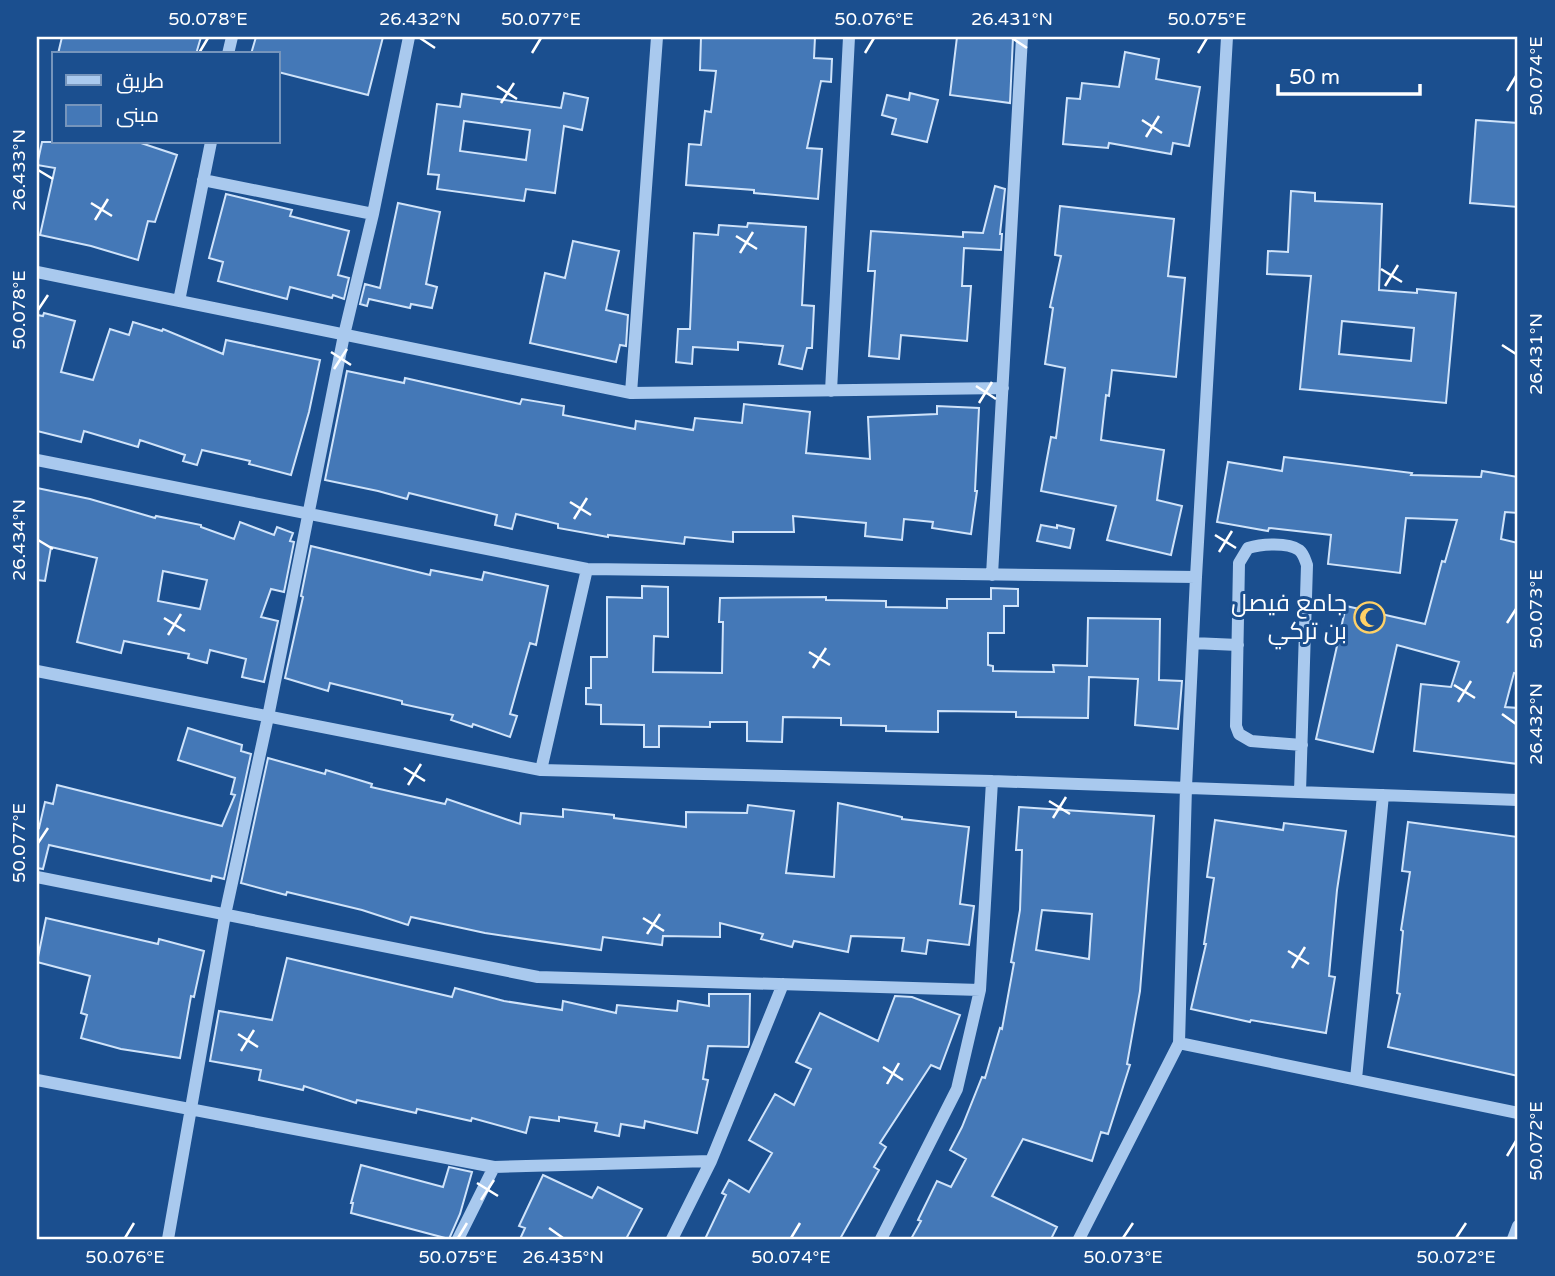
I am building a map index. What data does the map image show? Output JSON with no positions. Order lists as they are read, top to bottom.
{
  "places": {
    "mosque": ["جامع فيصل بن تركي"]
  },
  "legend": ["طريق", "مبنى"],
  "scale_bar": "50 m",
  "coordinates": [
    "50.078°E",
    "26.432°N",
    "50.077°E",
    "50.076°E",
    "26.431°N",
    "50.075°E",
    "50.074°E",
    "26.433°N",
    "26.434°N",
    "50.073°E",
    "50.072°E",
    "26.435°N"
  ]
}
